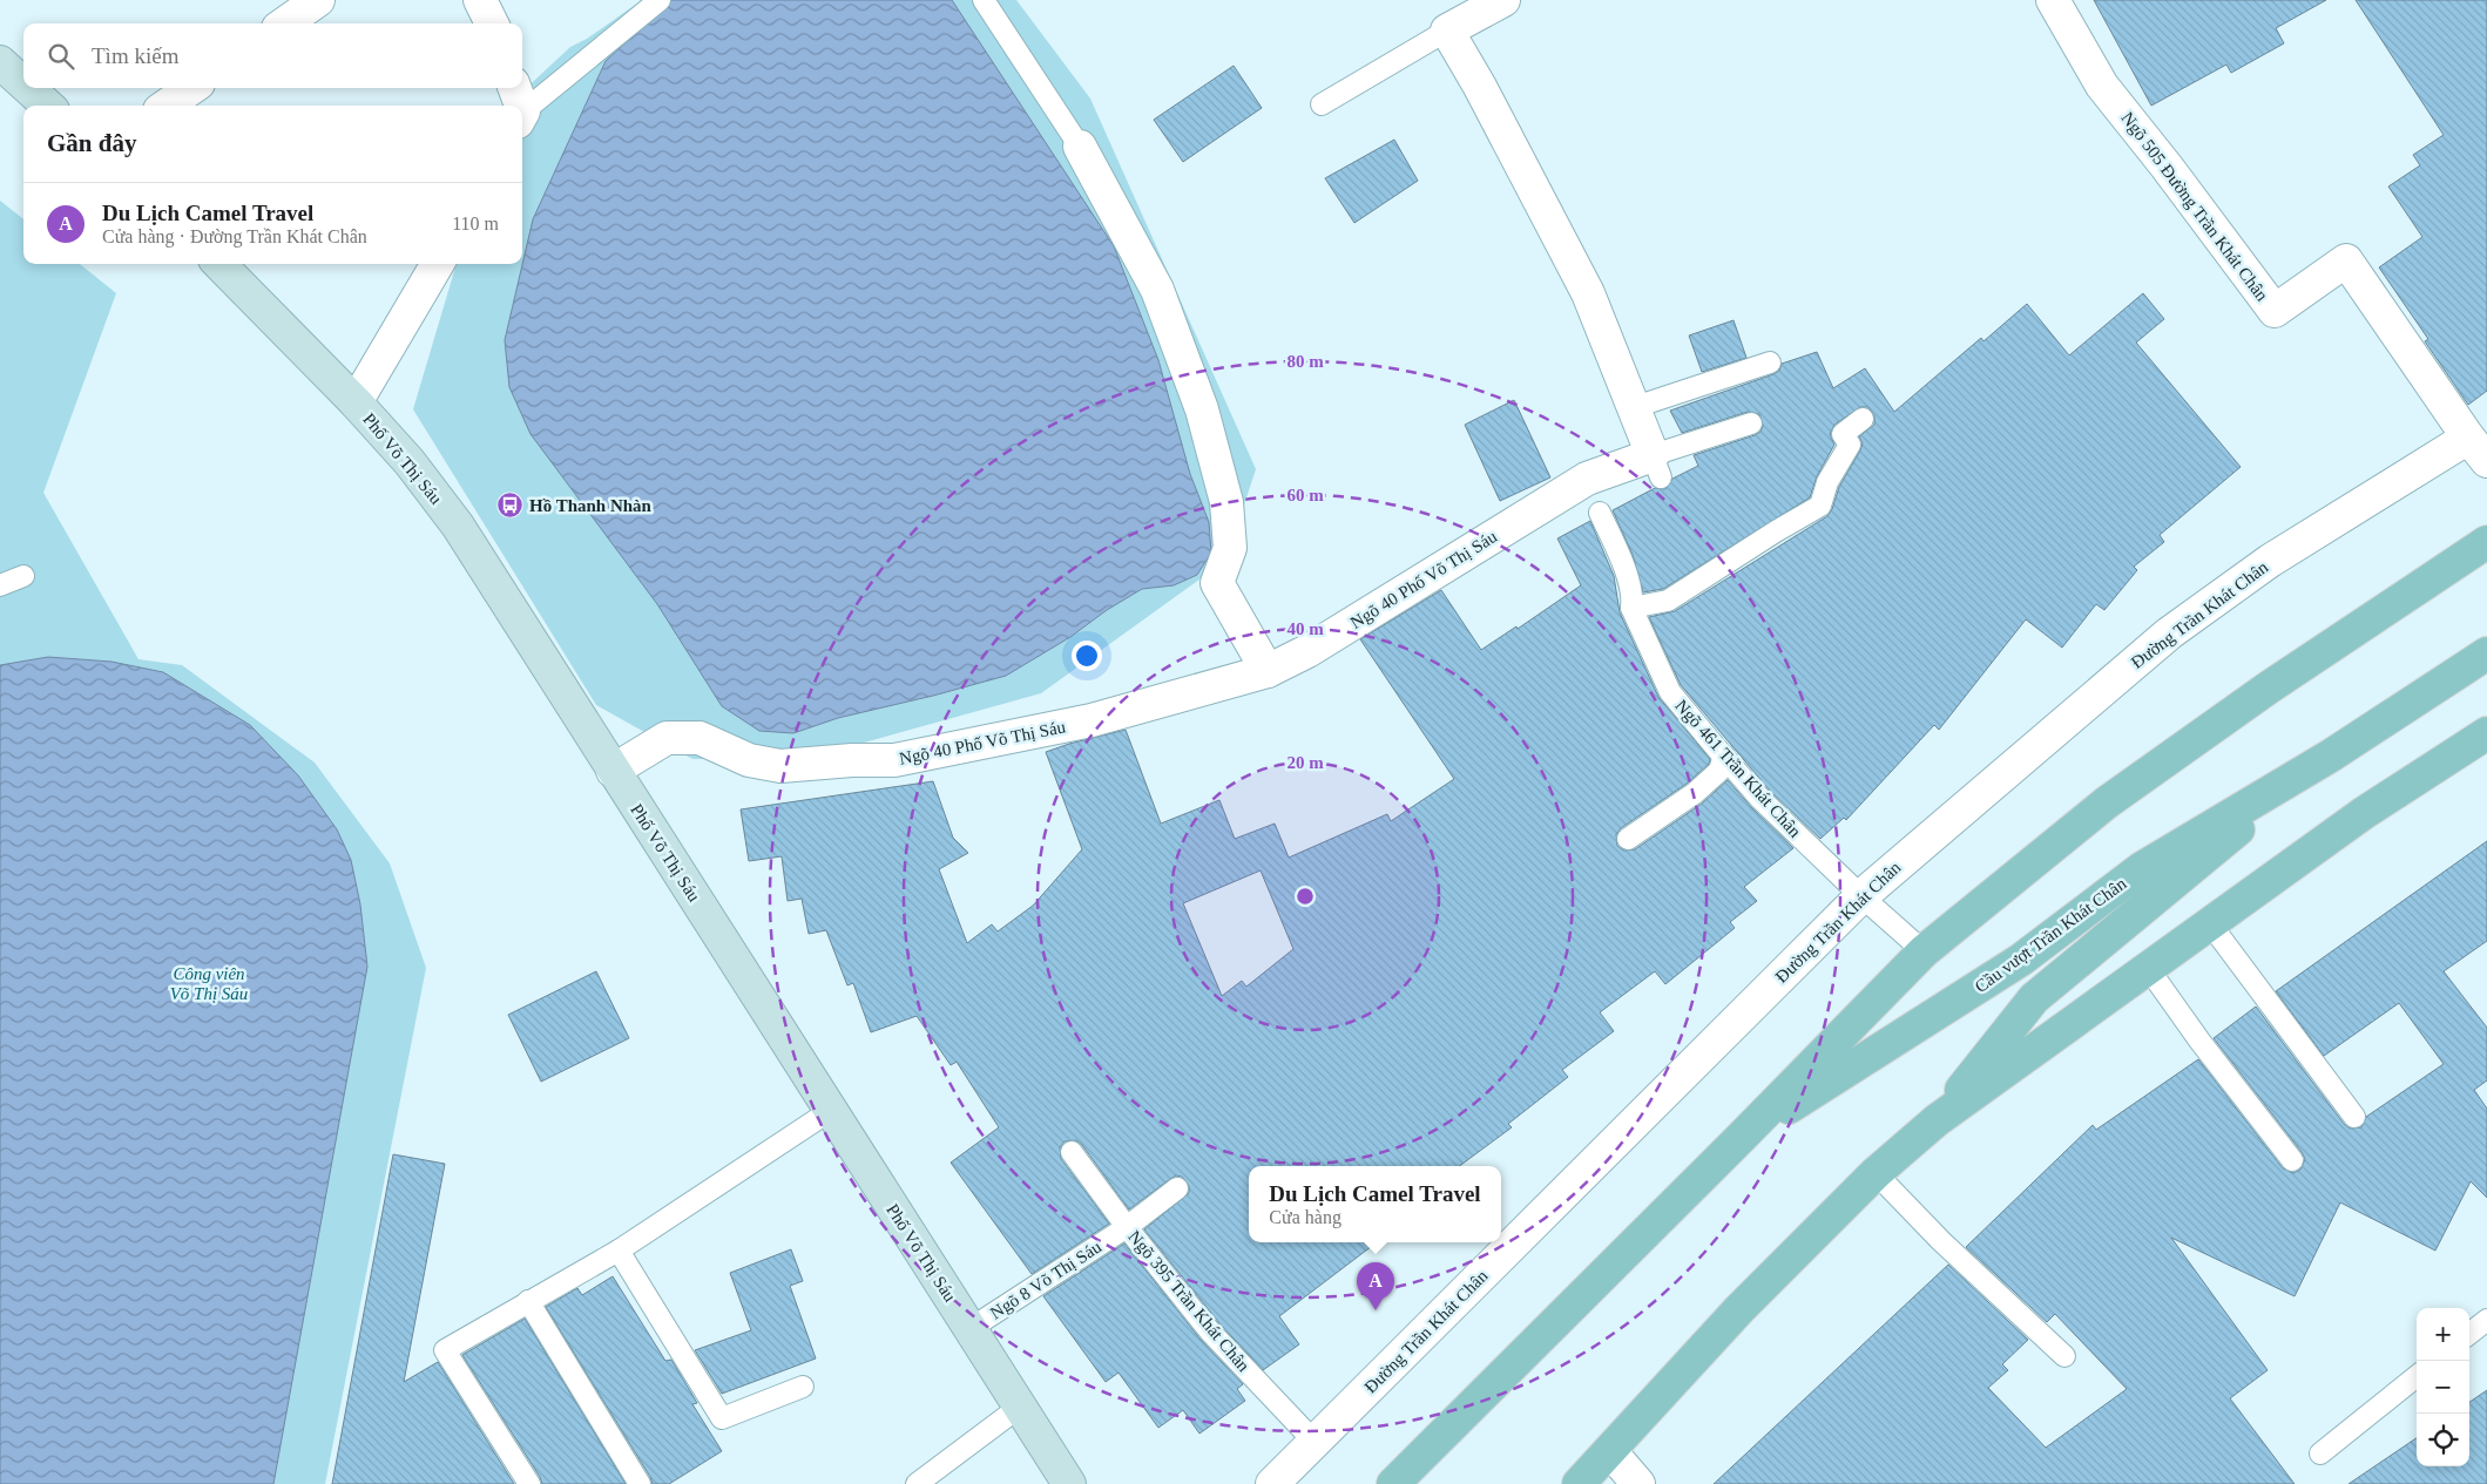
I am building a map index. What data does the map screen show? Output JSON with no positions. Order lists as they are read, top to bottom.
{
  "streets": {
    "main road": ["Cầu vượt Trần Khát Chân"],
    "street": [
      "Ngõ 505 Đường Trần Khát Chân",
      "Phố Võ Thị Sáu",
      "Ngõ 40 Phố Võ Thị Sáu",
      "Đường Trần Khát Chân"
    ],
    "lane": ["Ngõ 461 Trần Khát Chân", "Ngõ 8 Võ Thị Sáu", "Ngõ 395 Trần Khát Chân"]
  },
  "crossings": [
    ["Ngõ 505 Đường Trần Khát Chân", "Đường Trần Khát Chân"],
    ["Phố Võ Thị Sáu", "Ngõ 40 Phố Võ Thị Sáu"],
    ["Phố Võ Thị Sáu", "Ngõ 8 Võ Thị Sáu"],
    ["Đường Trần Khát Chân", "Ngõ 461 Trần Khát Chân"],
    ["Đường Trần Khát Chân", "Ngõ 395 Trần Khát Chân"],
    ["Ngõ 8 Võ Thị Sáu", "Ngõ 395 Trần Khát Chân"]
  ],
  "parks": ["Công viên Võ Thị Sáu"],
  "places": {
    "bus stop": ["Hồ Thanh Nhàn"]
  },
  "page": {
    "search": "Tìm kiếm",
    "heading": "Gần đây",
    "list": [
      {
        "mark": "A",
        "name": "Du Lịch Camel Travel",
        "note": "Cửa hàng · Đường Trần Khát Chân",
        "value": "110 m"
      }
    ],
    "popup": ["Du Lịch Camel Travel", "Cửa hàng"],
    "pins": "A",
    "map_buttons": ["+", "−"]
  },
  "rings": [
    "80 m",
    "60 m",
    "40 m",
    "20 m"
  ]
}
